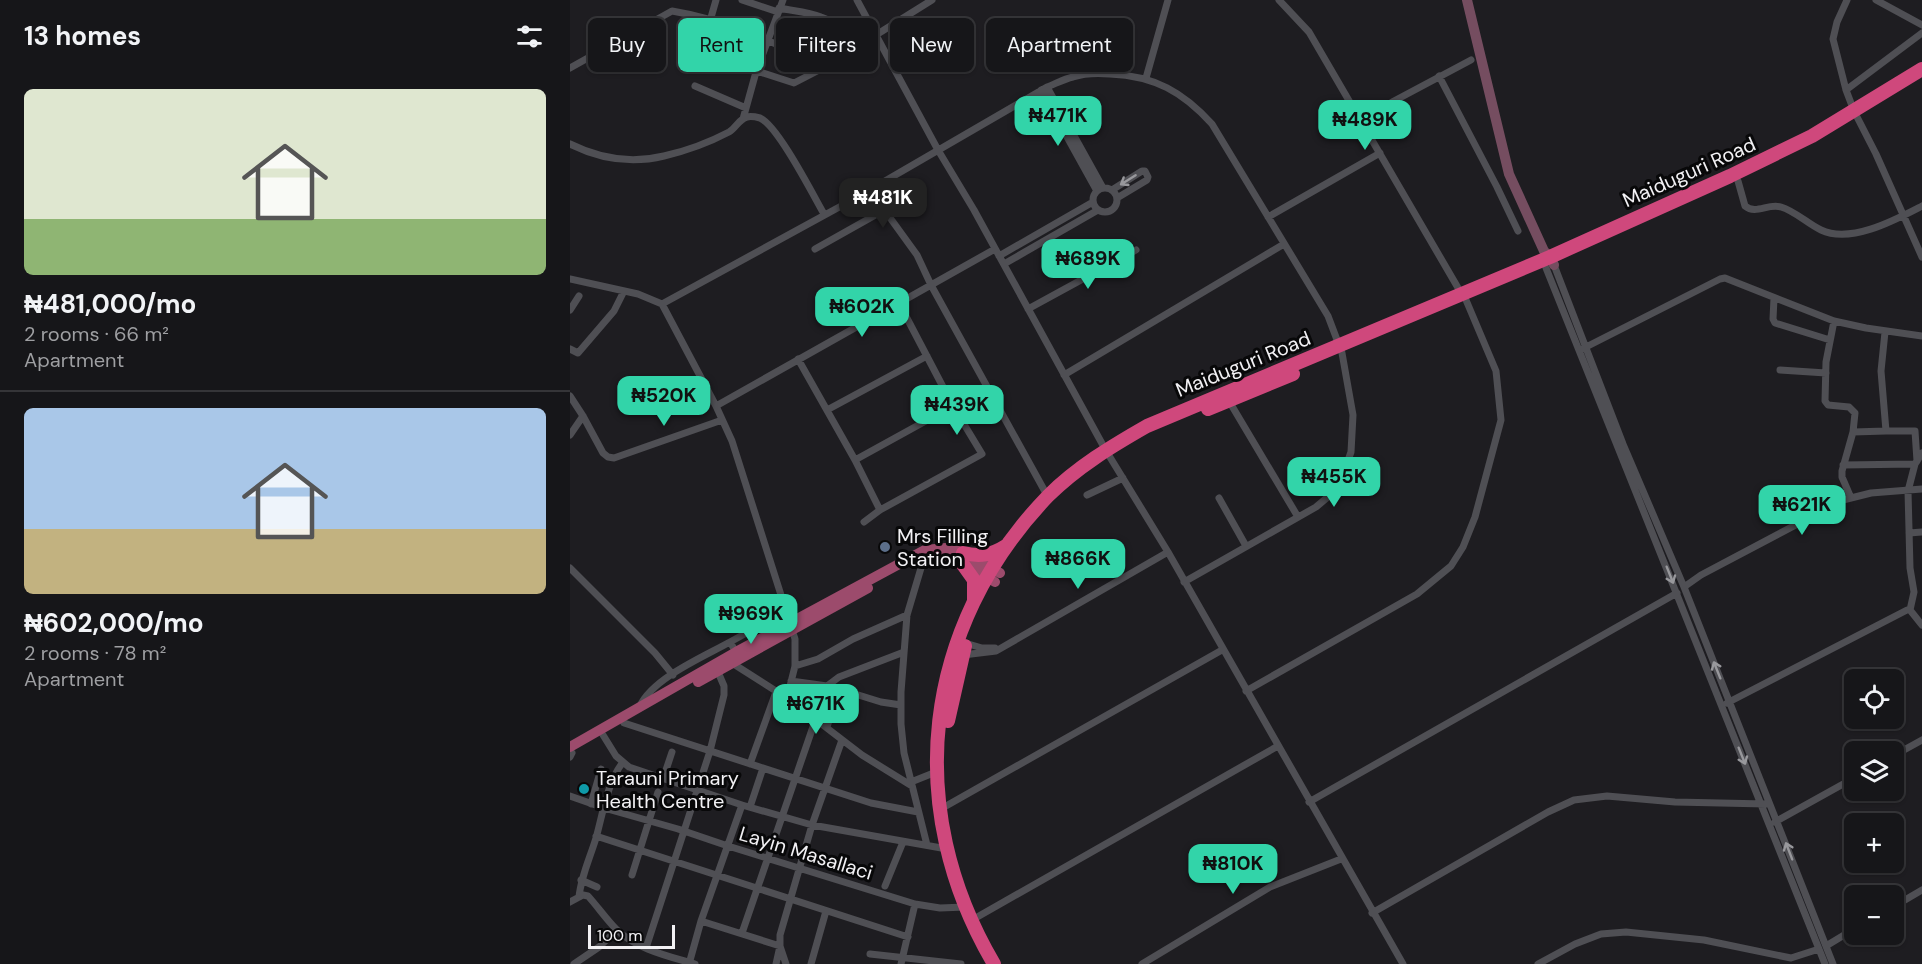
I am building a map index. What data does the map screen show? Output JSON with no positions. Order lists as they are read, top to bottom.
{
  "streets": {
    "highway": ["Maiduguri Road"],
    "street": ["Layin Masallaci"]
  },
  "crossings": [
    ["Maiduguri Road", "Layin Masallaci"]
  ],
  "places": ["Mrs Filling Station", "Tarauni Primary Health Centre"],
  "scale_bar": "100 m",
  "page": {
    "heading": "13 homes",
    "chip": [
      "Buy",
      "Rent",
      "Filters",
      "New",
      "Apartment"
    ],
    "list": [
      {
        "name": "₦481,000/mo",
        "note": "2 rooms · 66 m² · Apartment"
      },
      {
        "name": "₦602,000/mo",
        "note": "2 rooms · 78 m² · Apartment"
      }
    ],
    "price": [
      "₦471K",
      "₦489K",
      "₦481K",
      "₦689K",
      "₦602K",
      "₦520K",
      "₦439K",
      "₦455K",
      "₦621K",
      "₦866K",
      "₦969K",
      "₦671K",
      "₦810K"
    ],
    "map_buttons": ["+", "−"],
    "scale": "100 m"
  }
}
